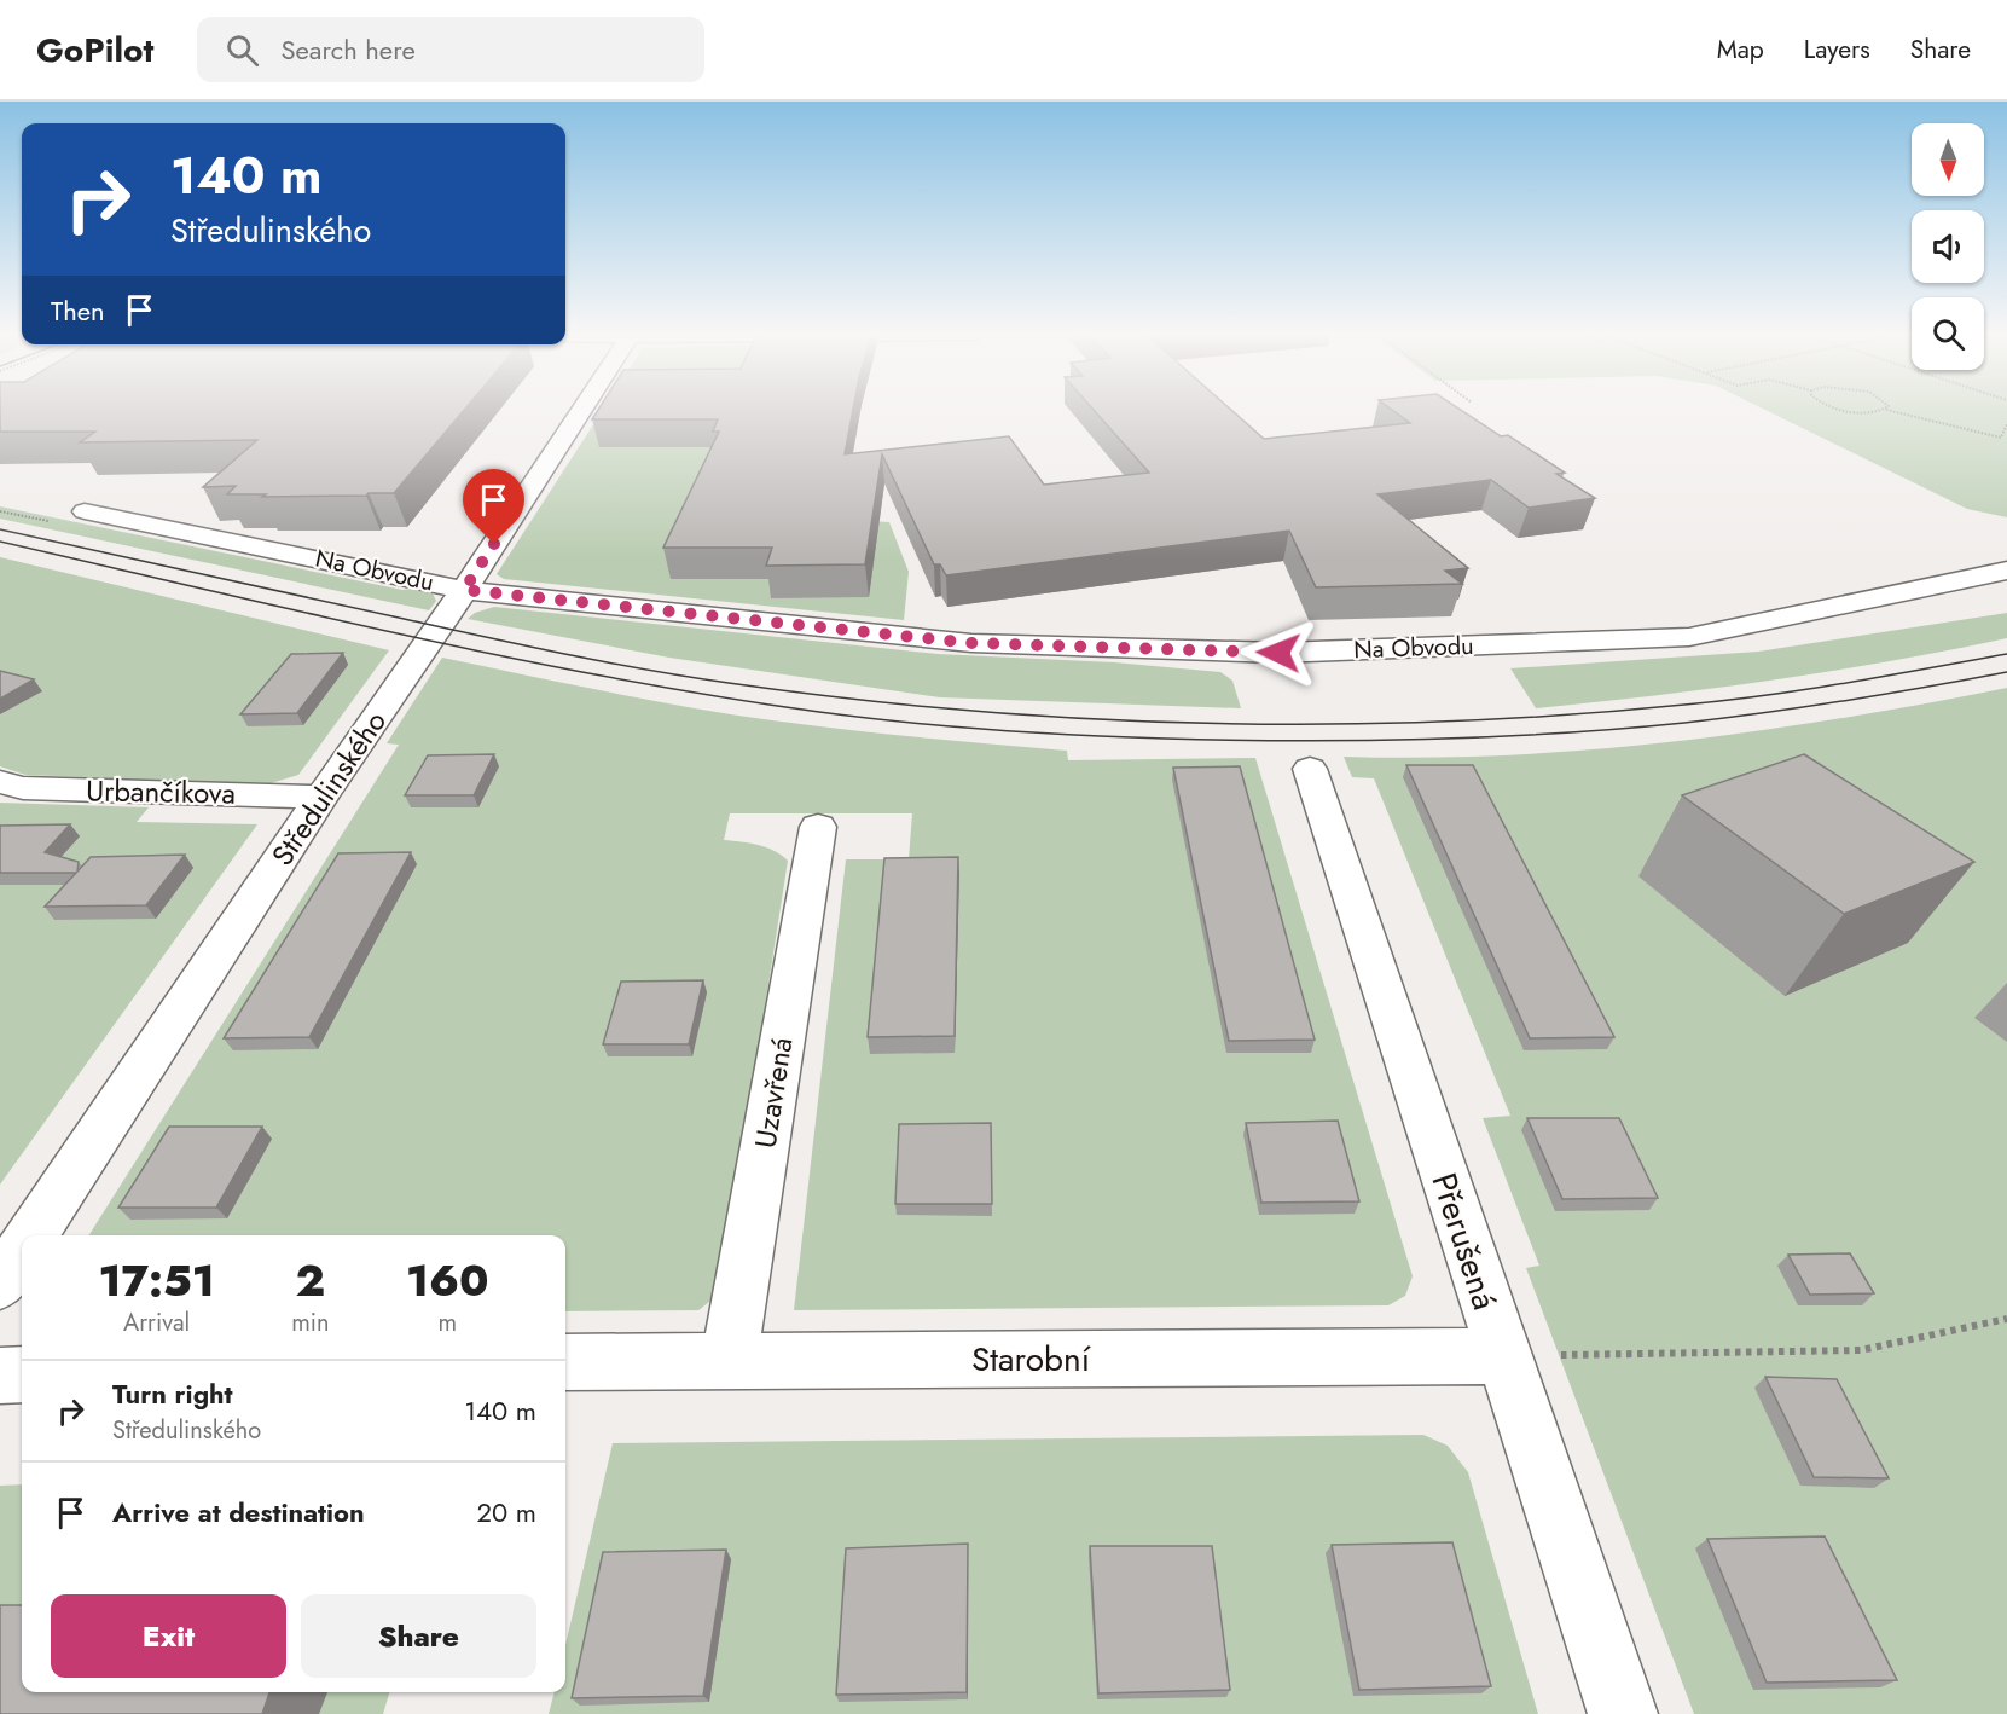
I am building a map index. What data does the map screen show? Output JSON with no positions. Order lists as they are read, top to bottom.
{
  "streets": {
    "street": [
      "Na Obvodu",
      "Středulinského",
      "Urbančíkova",
      "Uzavřená",
      "Přerušená",
      "Starobní"
    ]
  },
  "crossings": [
    ["Na Obvodu", "Středulinského"],
    ["Středulinského", "Urbančíkova"],
    ["Uzavřená", "Starobní"],
    ["Přerušená", "Starobní"]
  ],
  "north": "bottom",
  "page": {
    "header": "GoPilot",
    "search": "Search here",
    "nav": ["Map", "Layers", "Share"],
    "turn": ["140 m", "Středulinského"],
    "then": "Then",
    "eta": [
      "17:51",
      "Arrival",
      "2",
      "min",
      "160",
      "m"
    ],
    "list": [
      {
        "name": "Turn right",
        "note": "Středulinského",
        "value": "140 m"
      },
      {
        "name": "Arrive at destination",
        "value": "20 m"
      }
    ],
    "buttons": ["Exit", "Share"]
  }
}
